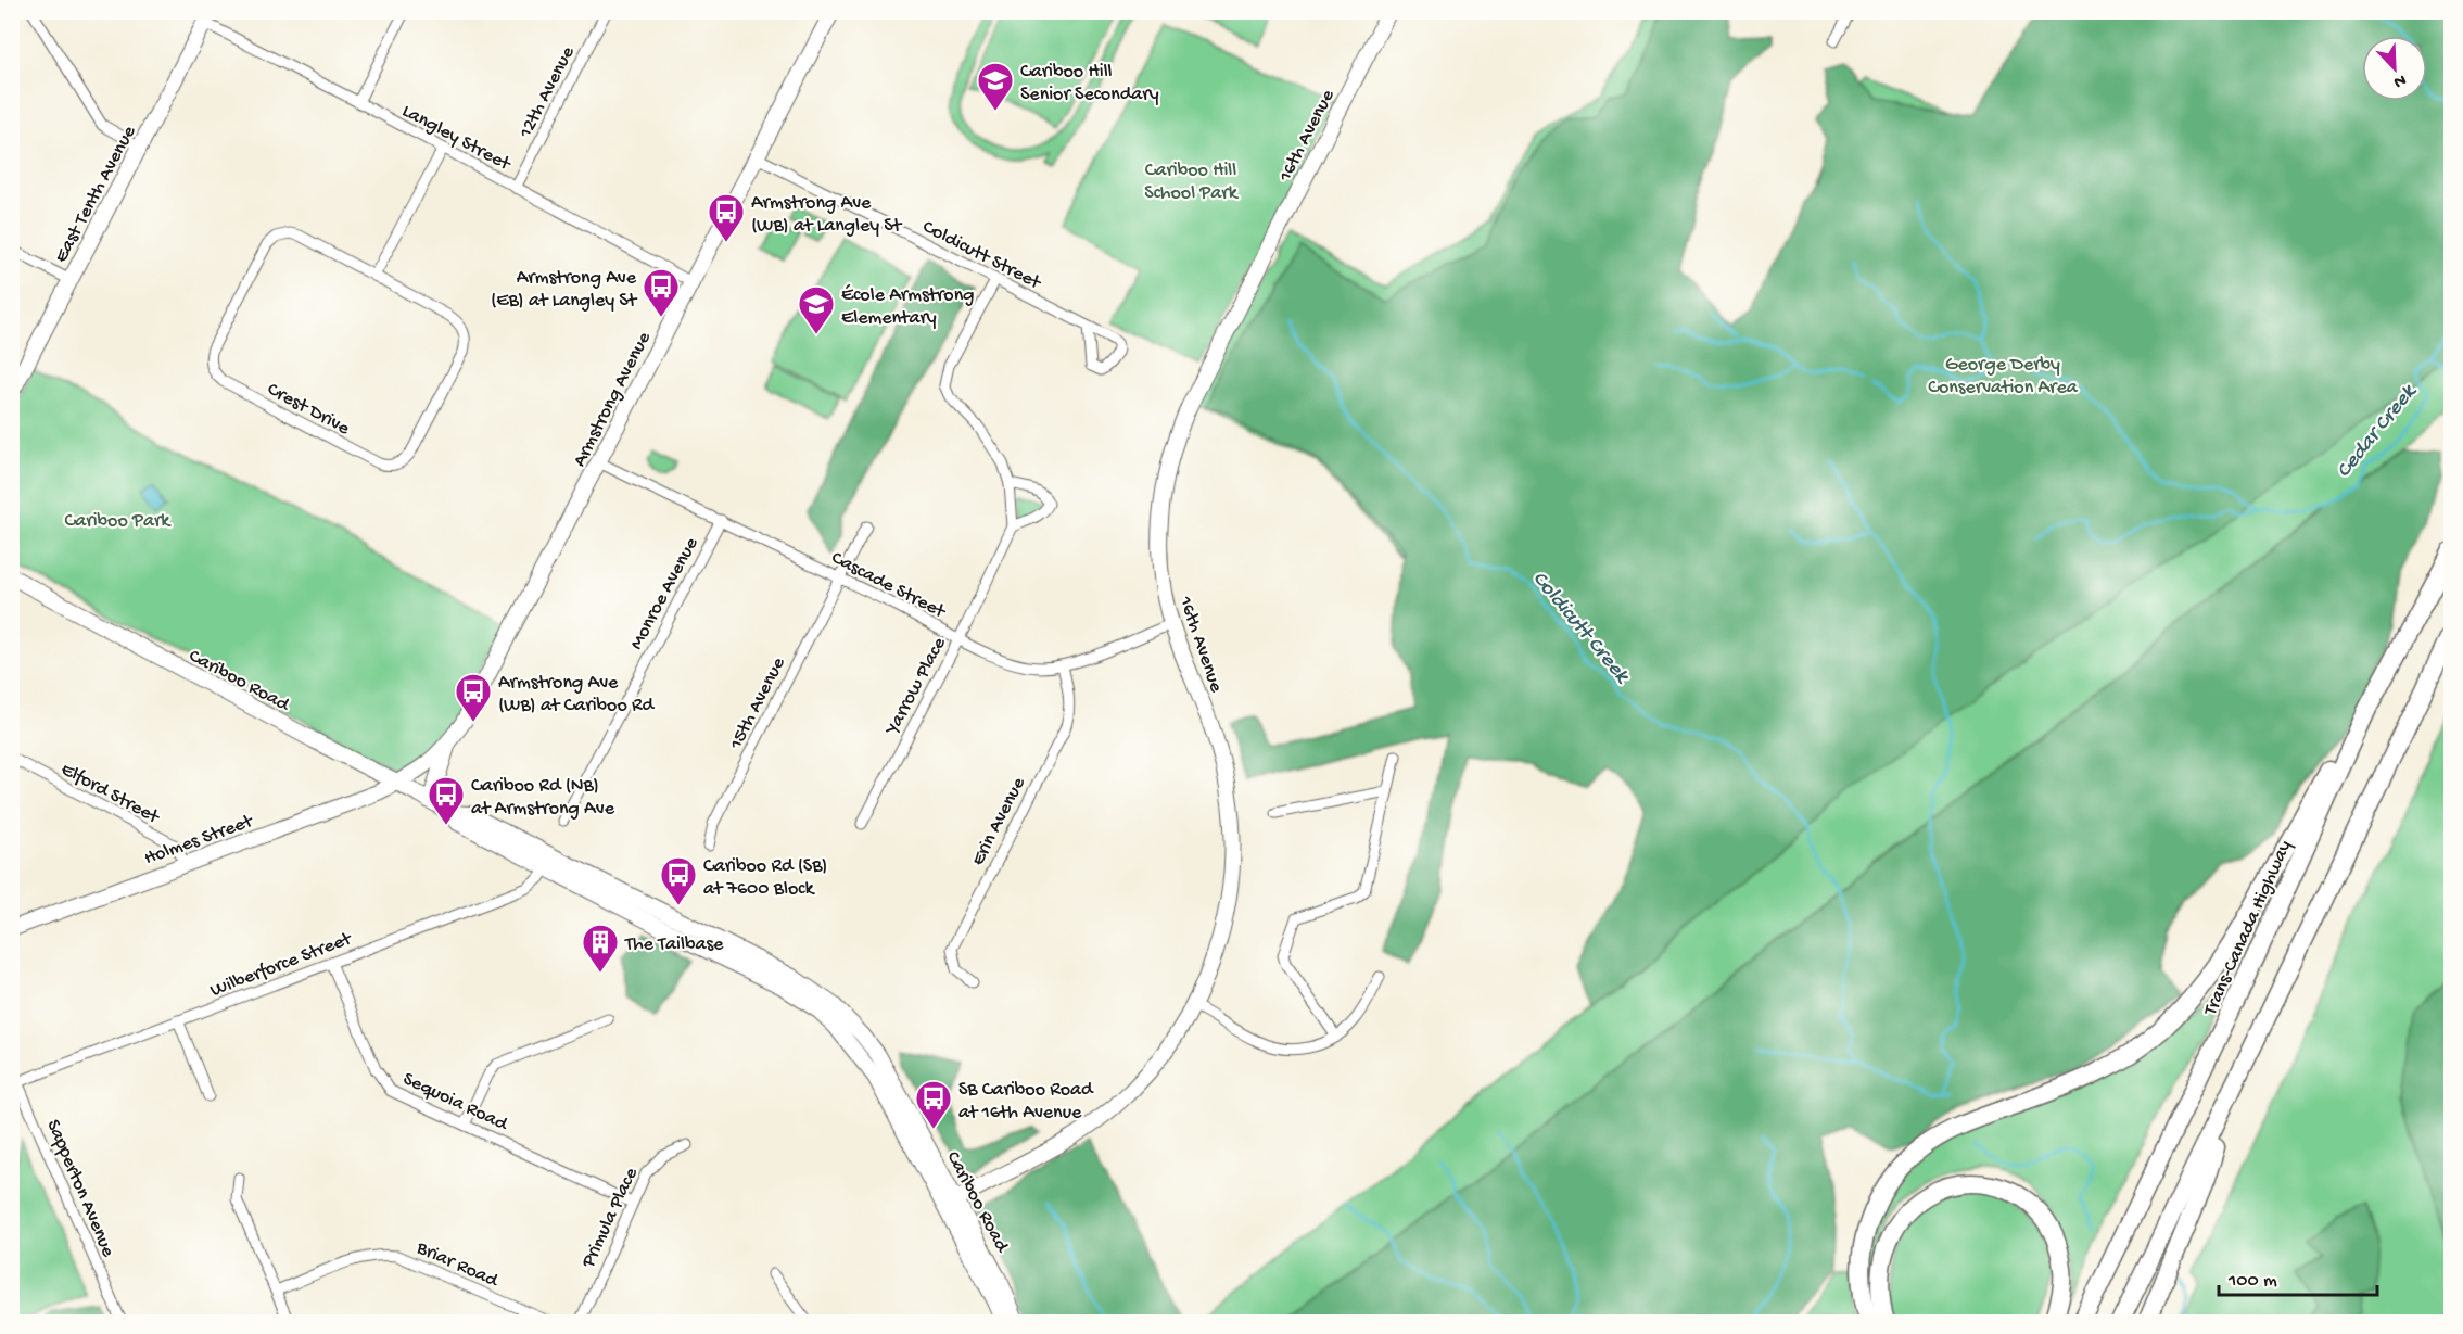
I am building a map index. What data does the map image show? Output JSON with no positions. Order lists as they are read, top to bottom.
{
  "streets": {
    "highway": ["Trans-Canada Highway"],
    "street": [
      "12th Avenue",
      "16th Avenue",
      "Langley Street",
      "East Tenth Avenue",
      "Coldicutt Street",
      "Armstrong Avenue",
      "Crest Drive",
      "Cascade Street",
      "Monroe Avenue",
      "Cariboo Road",
      "Yarrow Place",
      "15th Avenue",
      "Elford Street",
      "Erin Avenue",
      "Holmes Street",
      "Wilberforce Street",
      "Sequoia Road",
      "Sapperton Avenue",
      "Primula Place",
      "Briar Road"
    ]
  },
  "crossings": [
    ["12th Avenue", "Langley Street"],
    ["16th Avenue", "Cascade Street"],
    ["16th Avenue", "Cariboo Road"],
    ["Langley Street", "East Tenth Avenue"],
    ["Langley Street", "Armstrong Avenue"],
    ["Coldicutt Street", "Armstrong Avenue"],
    ["Coldicutt Street", "Yarrow Place"],
    ["Armstrong Avenue", "Cascade Street"],
    ["Armstrong Avenue", "Cariboo Road"],
    ["Armstrong Avenue", "Holmes Street"],
    ["Cascade Street", "Monroe Avenue"],
    ["Cascade Street", "Yarrow Place"],
    ["Cascade Street", "15th Avenue"],
    ["Cascade Street", "Erin Avenue"],
    ["Cariboo Road", "Holmes Street"],
    ["Cariboo Road", "Wilberforce Street"],
    ["Elford Street", "Holmes Street"],
    ["Wilberforce Street", "Sequoia Road"],
    ["Wilberforce Street", "Sapperton Avenue"],
    ["Sequoia Road", "Primula Place"]
  ],
  "water": ["Cedar Creek", "Coldicutt Creek"],
  "parks": ["Cariboo Hill School Park", "George Derby Conservation Area", "Cariboo Park"],
  "places": {
    "school or university": ["Cariboo Hill Senior Secondary", "École Armstrong Elementary"],
    "bus stop": [
      "Armstrong Ave (WB) at Langley St",
      "Armstrong Ave (EB) at Langley St",
      "Armstrong Ave (WB) at Cariboo Rd",
      "Cariboo Rd (NB) at Armstrong Ave",
      "Cariboo Rd (SB) at 7600 Block",
      "SB Cariboo Road at 16th Avenue"
    ],
    "building": ["The Tailbase"]
  },
  "scale_bar": "100 m",
  "north": "bottom right"
}
